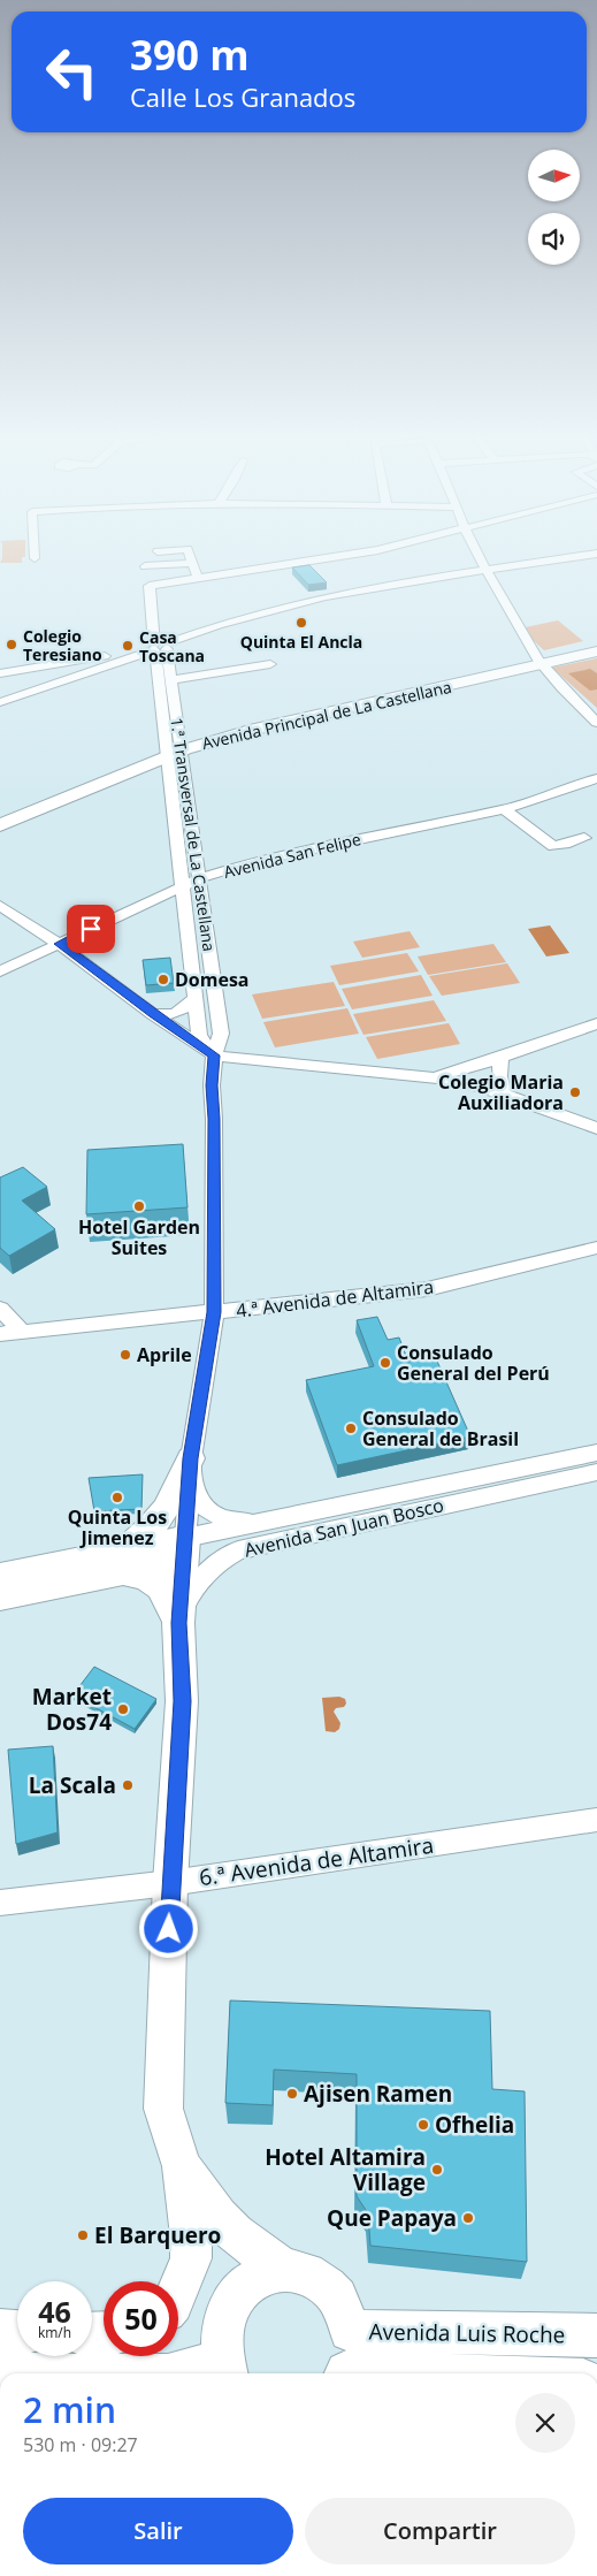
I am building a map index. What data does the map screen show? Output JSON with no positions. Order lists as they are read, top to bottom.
{
  "streets": {
    "main road": ["Avenida Principal de La Castellana", "Avenida San Juan Bosco", "Avenida Luis Roche"],
    "street": [
      "1.ª Transversal de La Castellana",
      "Avenida San Felipe",
      "4.ª Avenida de Altamira",
      "6.ª Avenida de Altamira"
    ]
  },
  "crossings": [
    ["Avenida Principal de La Castellana", "1.ª Transversal de La Castellana"],
    ["1.ª Transversal de La Castellana", "Avenida San Felipe"]
  ],
  "places": [
    "Quinta El Ancla",
    "Colegio Teresiano",
    "Casa Toscana",
    "Domesa",
    "Colegio Maria Auxiliadora",
    "Hotel Garden Suites",
    "Aprile",
    "Consulado General del Perú",
    "Consulado General de Brasil",
    "Quinta Los Jimenez",
    "Market Dos74",
    "La Scala",
    "Ajisen Ramen",
    "Ofhelia",
    "Hotel Altamira Village",
    "Que Papaya",
    "El Barquero"
  ],
  "north": "right",
  "page": {
    "turn": ["390 m", "Calle Los Granados"],
    "speed": "46 km/h",
    "limit": "50",
    "heading": ["2 min", "530 m · 09:27"],
    "buttons": ["Salir", "Compartir"]
  }
}
